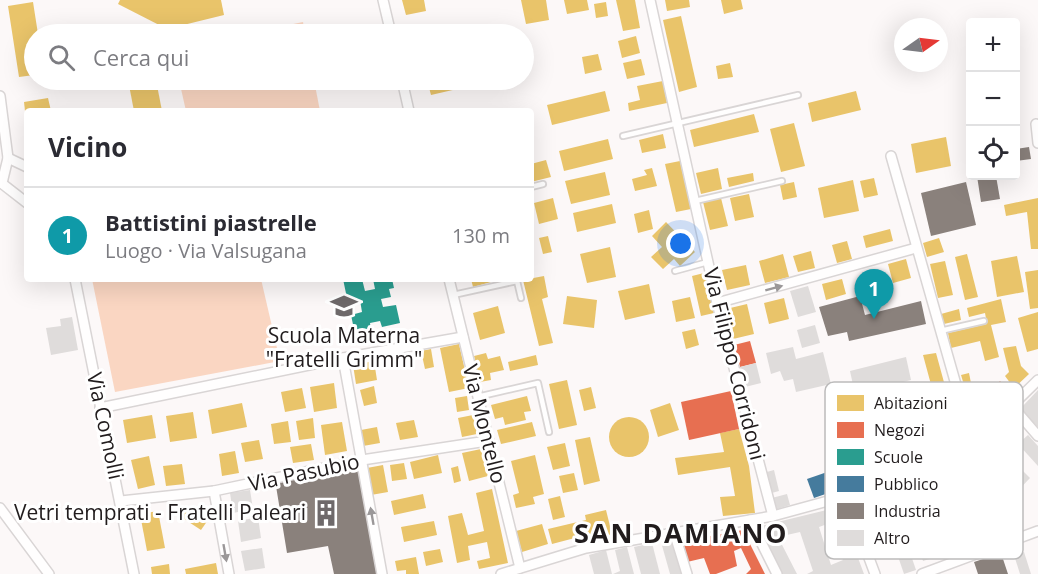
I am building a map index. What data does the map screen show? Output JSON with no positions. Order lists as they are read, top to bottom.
{
  "streets": {
    "street": [
      "Via Filippo Corridoni",
      "Via Montello",
      "Via Comolli",
      "Via Pasubio"
    ]
  },
  "crossings": [
    ["Via Montello", "Via Pasubio"],
    ["Via Comolli", "Via Pasubio"]
  ],
  "districts": ["SAN DAMIANO"],
  "places": {
    "school or university": ["Scuola Materna \"Fratelli Grimm\""],
    "building": ["Vetri temprati - Fratelli Paleari"]
  },
  "legend": [
    "Abitazioni",
    "Negozi",
    "Scuole",
    "Pubblico",
    "Industria",
    "Altro"
  ],
  "north": "right",
  "page": {
    "map_buttons": ["+", "−"],
    "search": "Cerca qui",
    "heading": "Vicino",
    "list": [
      {
        "mark": "1",
        "name": "Battistini piastrelle",
        "note": "Luogo · Via Valsugana",
        "value": "130 m"
      }
    ],
    "pins": "1"
  }
}
